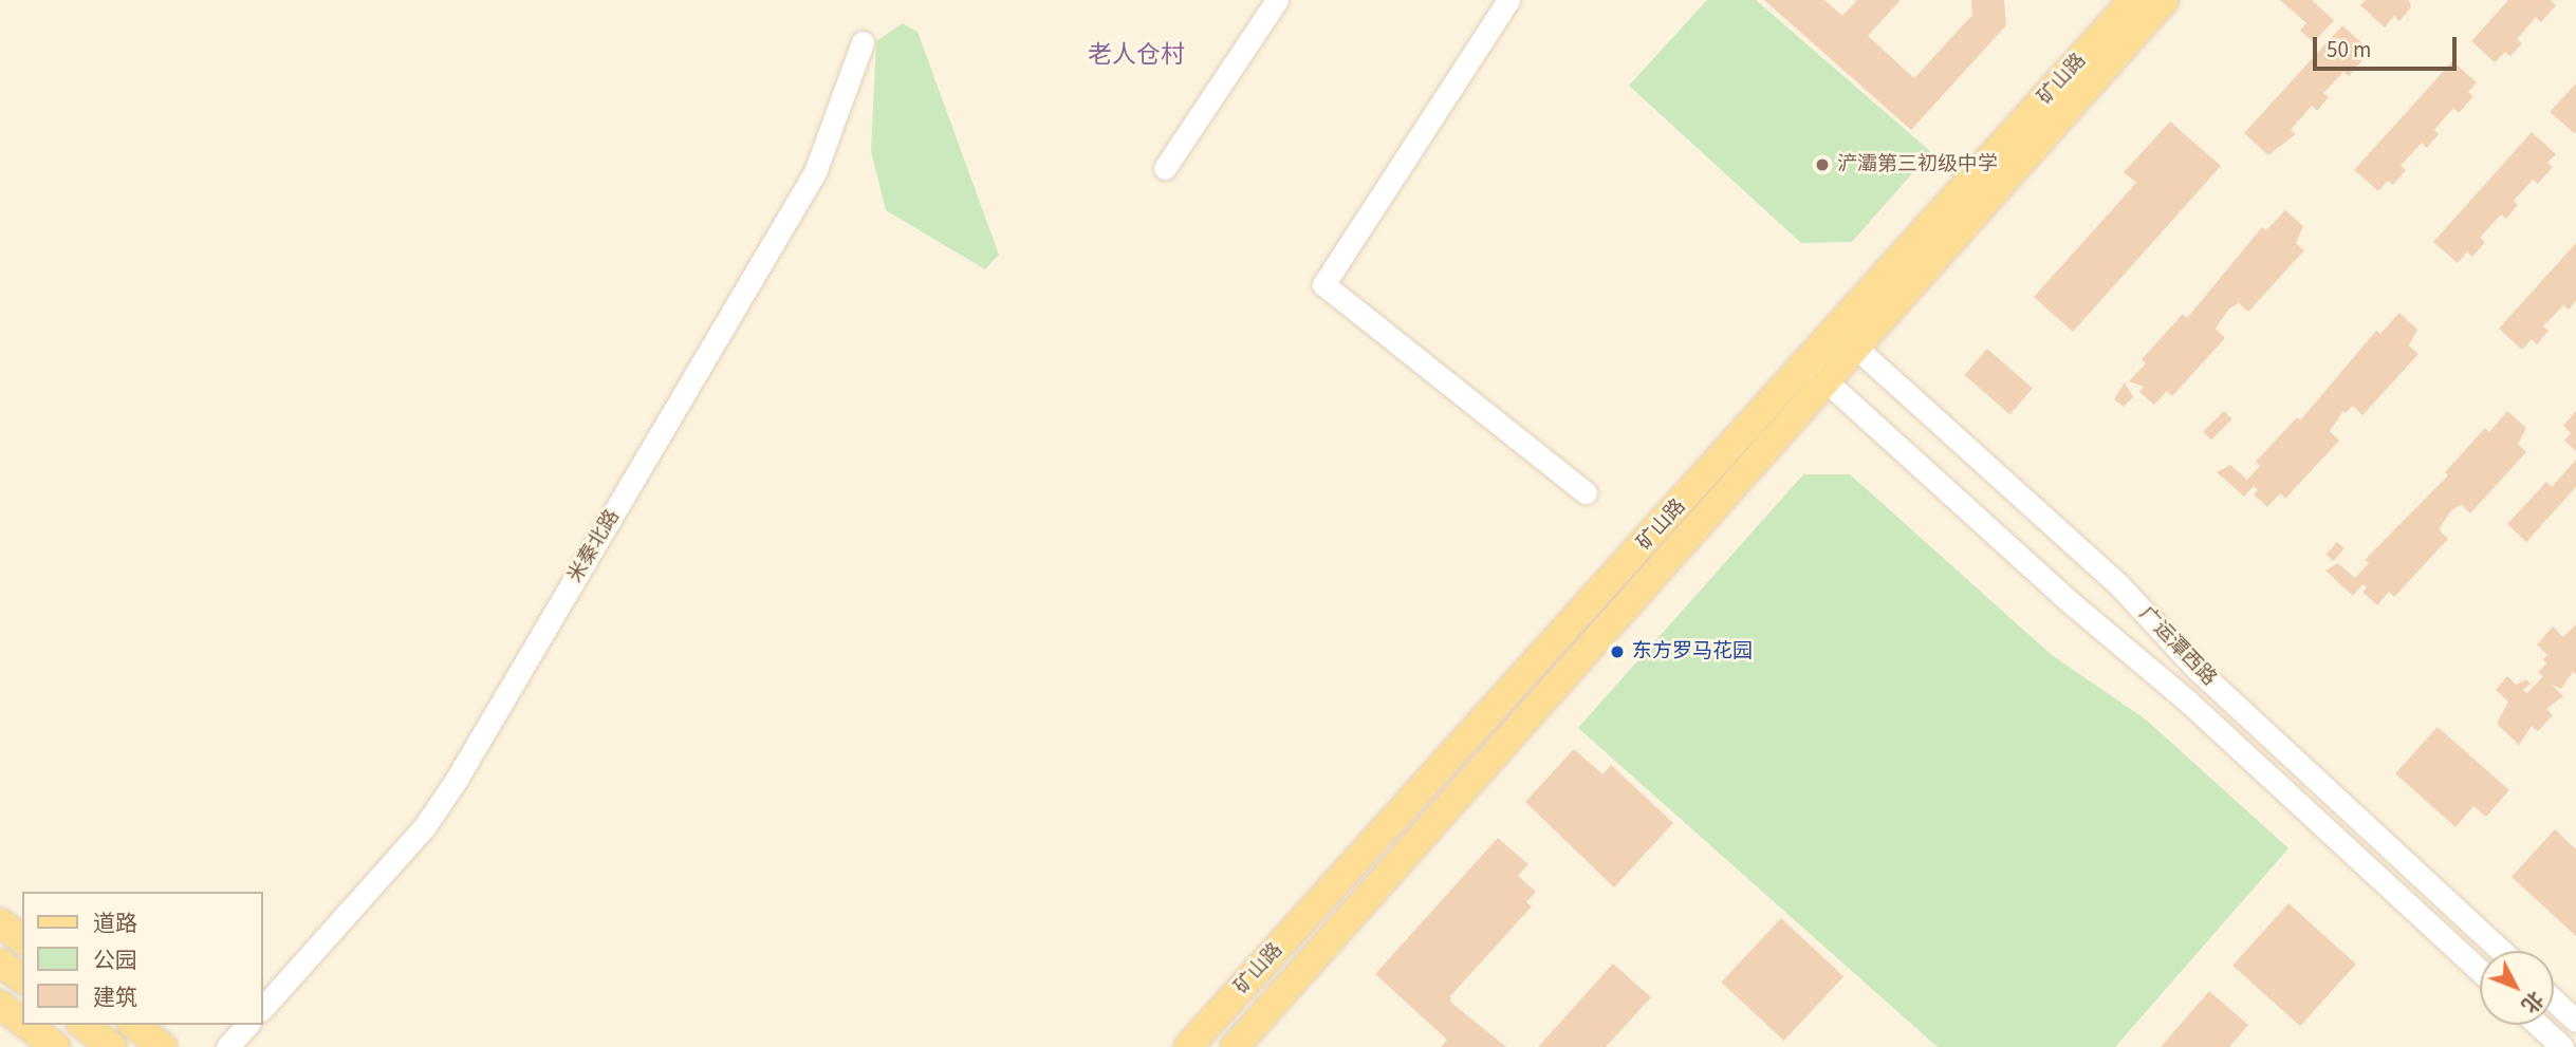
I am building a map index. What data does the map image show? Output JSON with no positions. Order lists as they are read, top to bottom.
{
  "streets": {
    "main road": ["矿山路"],
    "street": ["米秦北路", "广运潭西路"]
  },
  "crossings": [
    ["矿山路", "广运潭西路"]
  ],
  "districts": ["老人仓村"],
  "places": ["浐灞第三初级中学", "东方罗马花园"],
  "legend": ["道路", "公园", "建筑"],
  "scale_bar": "50 m",
  "north": "bottom right"
}
